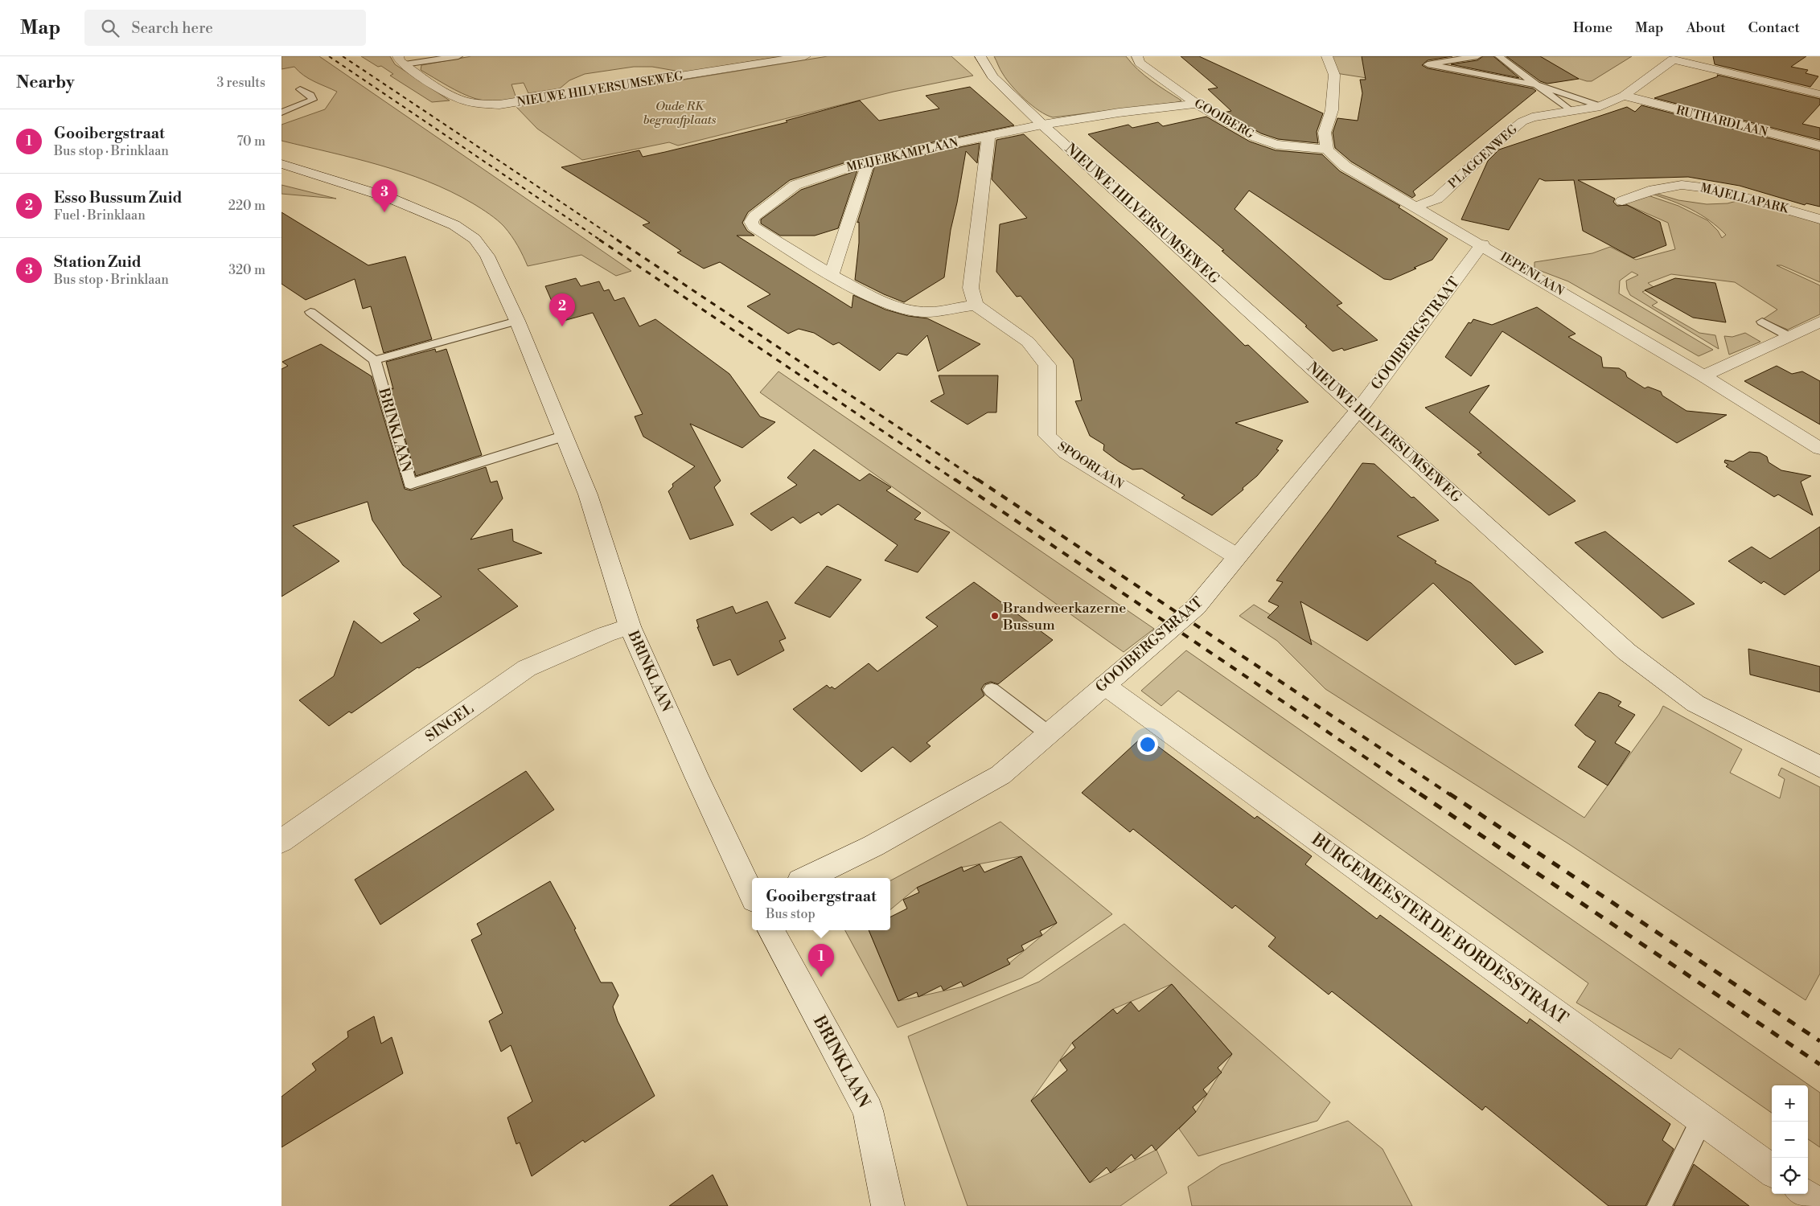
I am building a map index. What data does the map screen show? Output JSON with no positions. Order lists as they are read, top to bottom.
{
  "streets": {
    "street": [
      "NIEUWE HILVERSUMSEWEG",
      "GOOIBERG",
      "RUTHARDLAAN",
      "MEIJERKAMPLAAN",
      "PLAGGENWEG",
      "MAJELLAPARK",
      "IEPENLAAN",
      "GOOIBERGSTRAAT",
      "BRINKLAAN",
      "SPOORLAAN",
      "SINGEL",
      "BURGEMEESTER DE BORDESSTRAAT"
    ]
  },
  "crossings": [
    ["NIEUWE HILVERSUMSEWEG", "MEIJERKAMPLAAN"],
    ["NIEUWE HILVERSUMSEWEG", "GOOIBERGSTRAAT"],
    ["GOOIBERG", "MEIJERKAMPLAAN"],
    ["GOOIBERG", "IEPENLAAN"],
    ["RUTHARDLAAN", "PLAGGENWEG"],
    ["MEIJERKAMPLAAN", "SPOORLAAN"],
    ["PLAGGENWEG", "IEPENLAAN"],
    ["IEPENLAAN", "GOOIBERGSTRAAT"],
    ["GOOIBERGSTRAAT", "SPOORLAAN"],
    ["GOOIBERGSTRAAT", "BURGEMEESTER DE BORDESSTRAAT"],
    ["BRINKLAAN", "SINGEL"]
  ],
  "parks": ["Oude RK begraafplaats"],
  "places": ["Brandweerkazerne Bussum"],
  "page": {
    "header": "Map",
    "search": "Search here",
    "nav": [
      "Home",
      "Map",
      "About",
      "Contact"
    ],
    "heading": ["Nearby", "3 results"],
    "list": [
      {
        "mark": "1",
        "name": "Gooibergstraat",
        "note": "Bus stop · Brinklaan",
        "value": "70 m"
      },
      {
        "mark": "2",
        "name": "Esso Bussum Zuid",
        "note": "Fuel · Brinklaan",
        "value": "220 m"
      },
      {
        "mark": "3",
        "name": "Station Zuid",
        "note": "Bus stop · Brinklaan",
        "value": "320 m"
      }
    ],
    "pins": ["3", "2", "1"],
    "popup": ["Gooibergstraat", "Bus stop"],
    "map_buttons": ["+", "−"]
  }
}
